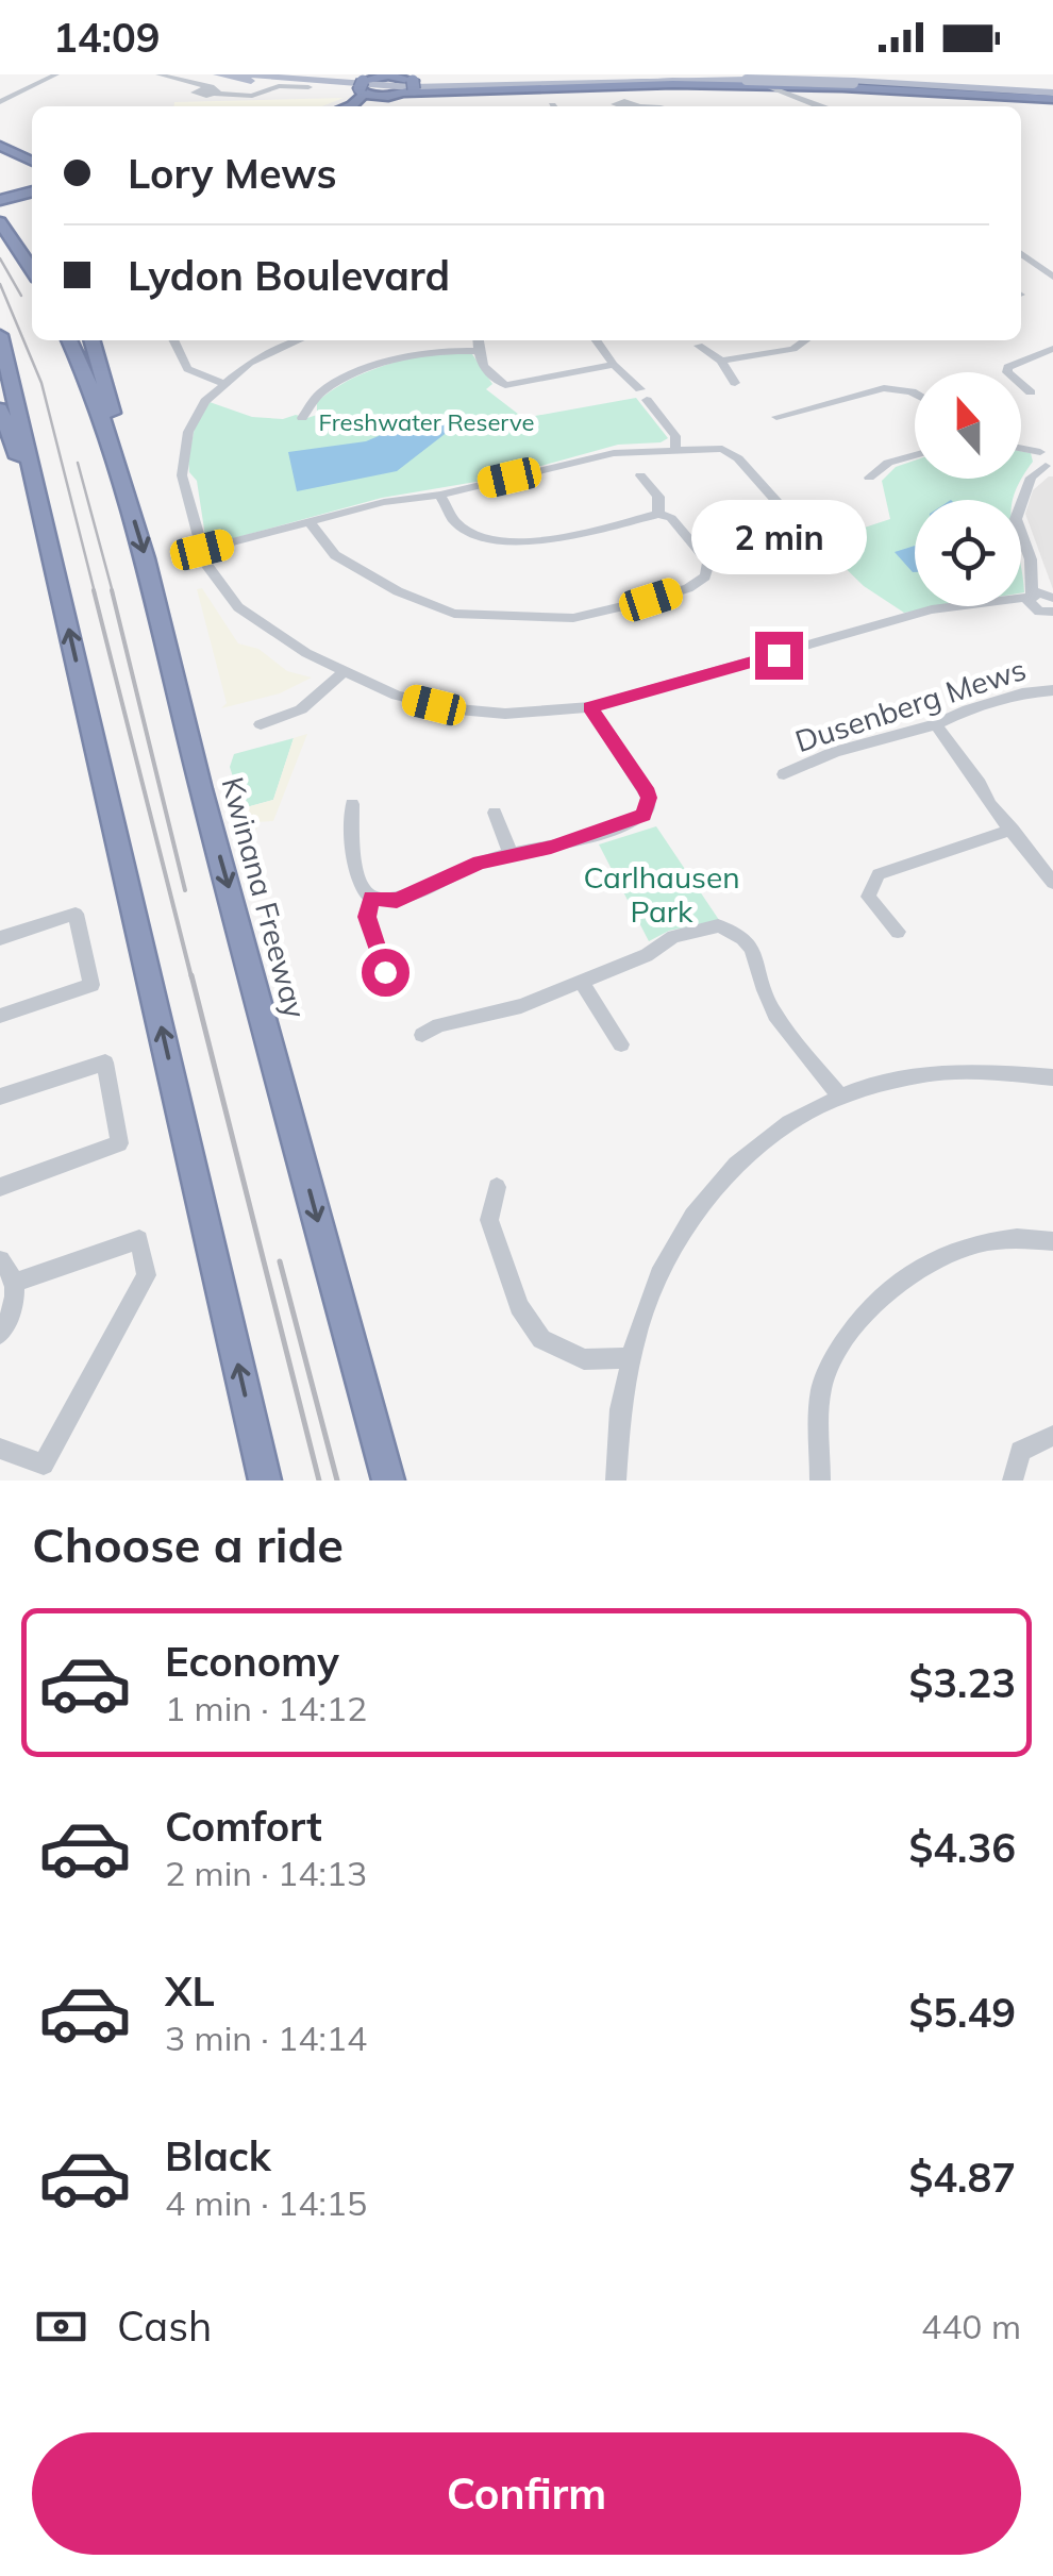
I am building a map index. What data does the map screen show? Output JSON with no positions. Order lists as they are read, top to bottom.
{
  "streets": {
    "highway": ["Kwinana Freeway"],
    "street": ["Dusenberg Mews"]
  },
  "parks": ["Freshwater Reserve", "Carlhausen Park"],
  "north": "top",
  "page": {
    "status": "14:09",
    "banner": ["Lory Mews", "Lydon Boulevard"],
    "bubble": "2 min",
    "heading": "Choose a ride",
    "list": [
      {
        "name": "Economy",
        "note": "1 min · 14:12",
        "value": "$3.23"
      },
      {
        "name": "Comfort",
        "note": "2 min · 14:13",
        "value": "$4.36"
      },
      {
        "name": "XL",
        "note": "3 min · 14:14",
        "value": "$5.49"
      },
      {
        "name": "Black",
        "note": "4 min · 14:15",
        "value": "$4.87"
      }
    ],
    "pay": ["Cash", "440 m"],
    "buttons": "Confirm"
  }
}
